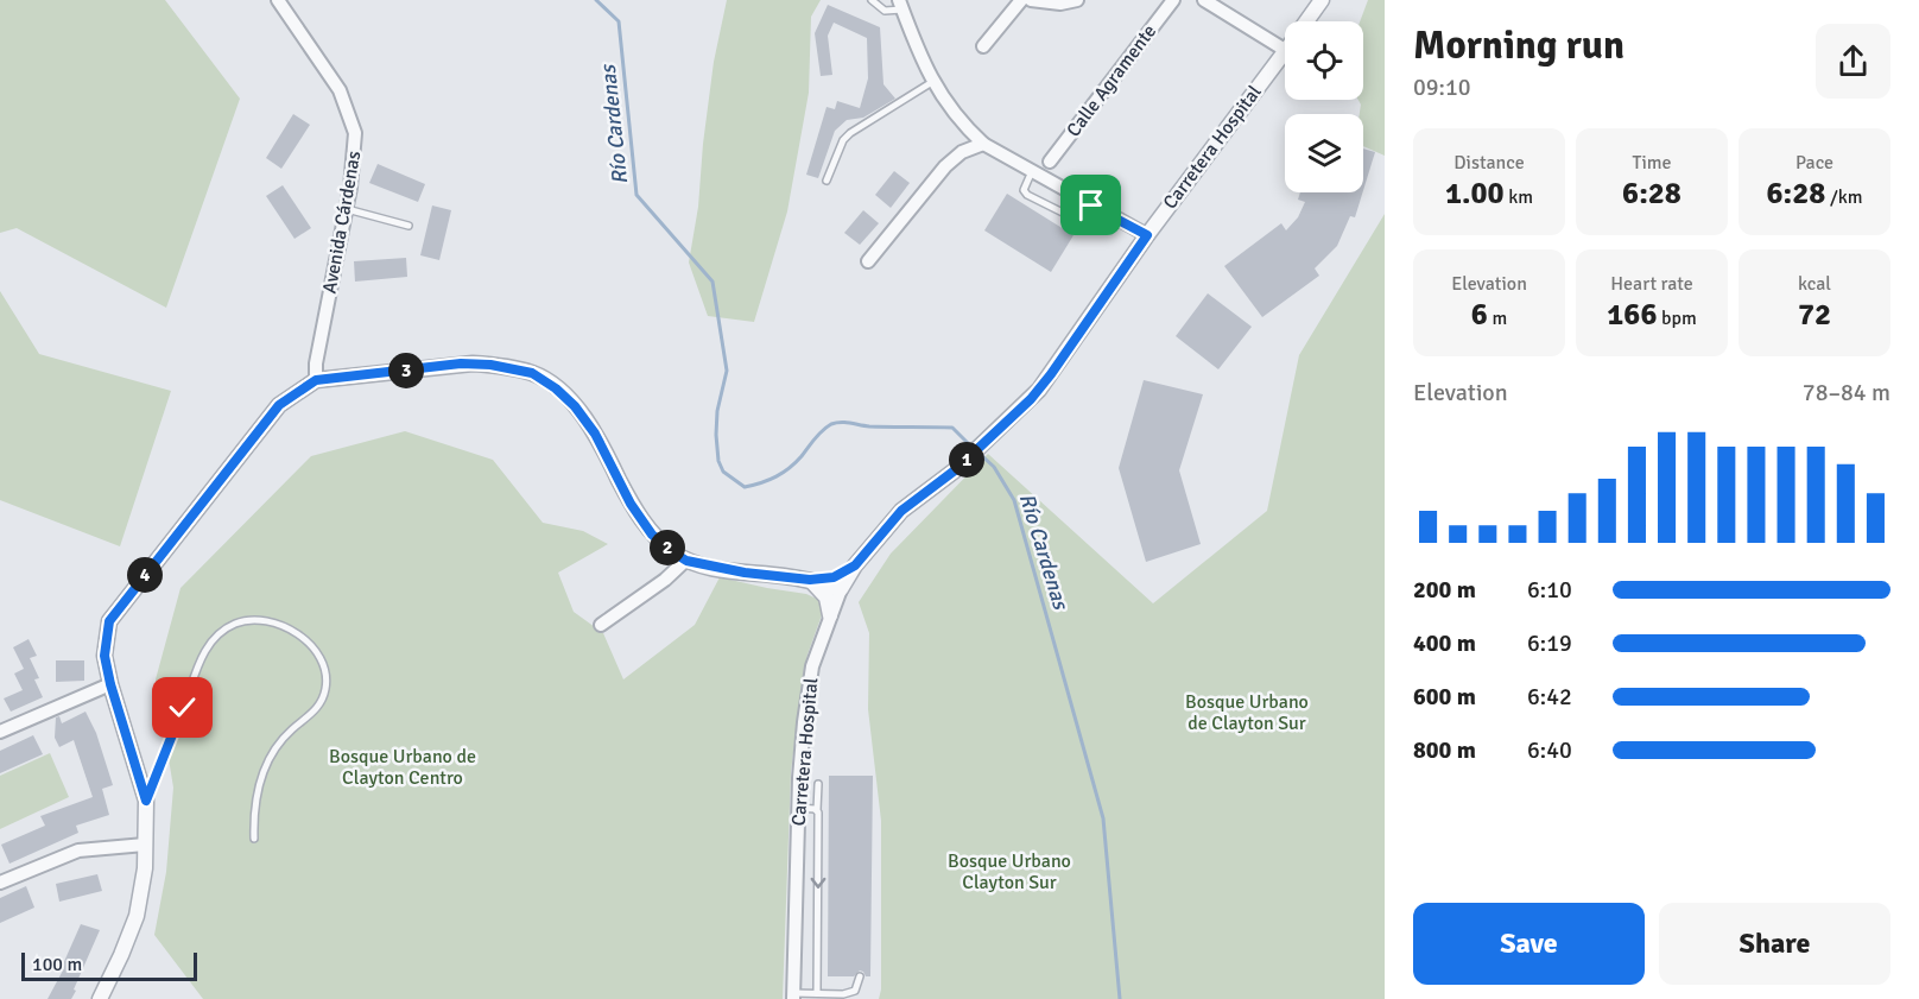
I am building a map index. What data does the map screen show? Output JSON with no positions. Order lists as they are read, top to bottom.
{
  "streets": {
    "street": ["Calle Agramente", "Carretera Hospital", "Avenida Cárdenas"]
  },
  "water": ["Río Cardenas"],
  "parks": ["Bosque Urbano de Clayton Sur", "Bosque Urbano de Clayton Centro", "Bosque Urbano Clayton Sur"],
  "scale_bar": "100 m",
  "page": {
    "heading": ["Morning run", "09:10"],
    "stats": [
      ["Distance", "1.00 km"],
      ["Time", "6:28"],
      ["Pace", "6:28 /km"],
      ["Elevation", "6 m"],
      ["Heart rate", "166 bpm"],
      ["kcal", "72"]
    ],
    "pins": [
      "3",
      "1",
      "2",
      "4"
    ],
    "chart": ["Elevation", "78–84 m"],
    "list": [
      {
        "name": "200 m",
        "note": "6:10"
      },
      {
        "name": "400 m",
        "note": "6:19"
      },
      {
        "name": "600 m",
        "note": "6:42"
      },
      {
        "name": "800 m",
        "note": "6:40"
      }
    ],
    "buttons": ["Save", "Share"],
    "scale": "100 m"
  }
}
